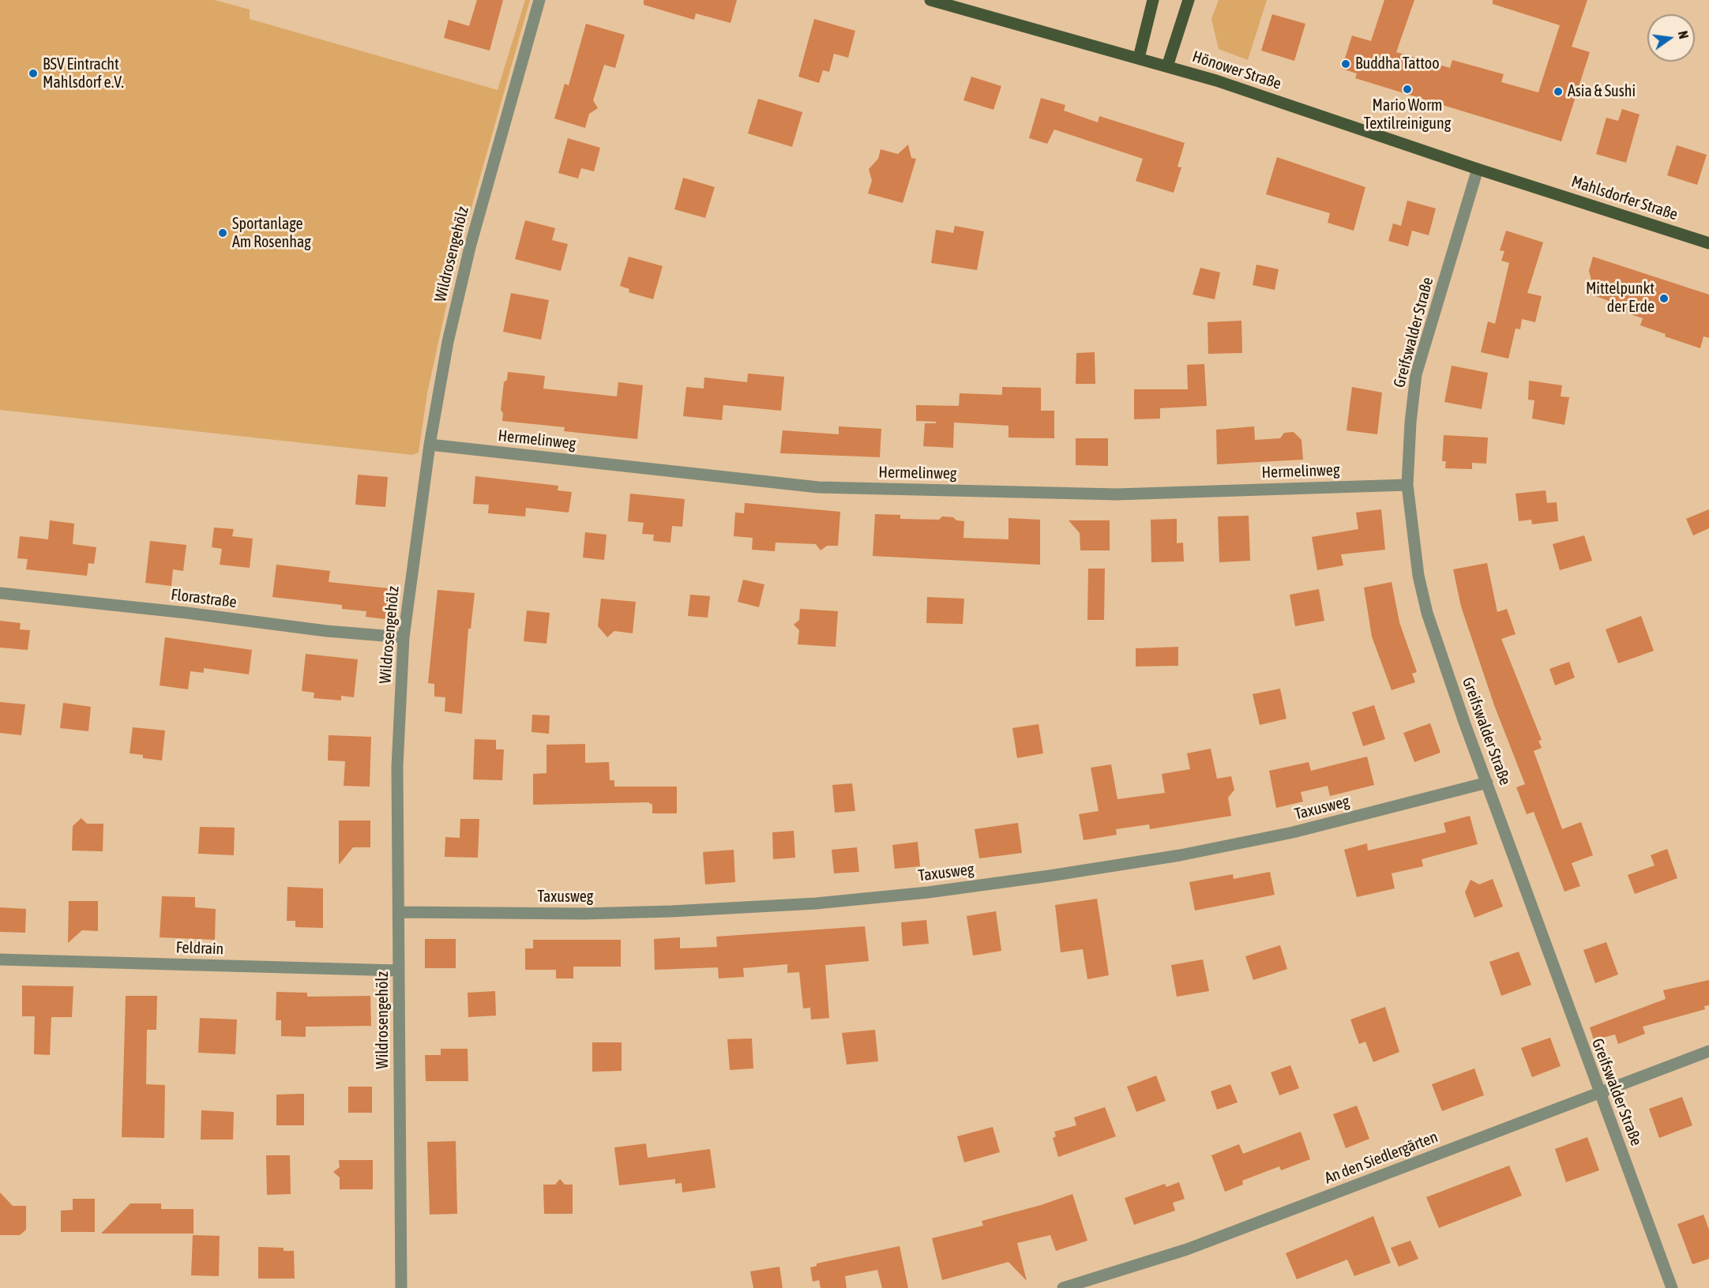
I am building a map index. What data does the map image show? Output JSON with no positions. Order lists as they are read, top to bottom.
{
  "streets": {
    "main road": ["Hönower Straße", "Mahlsdorfer Straße"],
    "street": [
      "Wildrosengehölz",
      "Greifswalder Straße",
      "Hermelinweg",
      "Florastraße",
      "Taxusweg",
      "Feldrain",
      "An den Siedlergärten"
    ]
  },
  "crossings": [
    ["Hönower Straße", "Mahlsdorfer Straße"],
    ["Hönower Straße", "Greifswalder Straße"],
    ["Wildrosengehölz", "Hermelinweg"],
    ["Wildrosengehölz", "Florastraße"],
    ["Wildrosengehölz", "Taxusweg"],
    ["Wildrosengehölz", "Feldrain"],
    ["Greifswalder Straße", "Hermelinweg"],
    ["Greifswalder Straße", "Taxusweg"],
    ["Greifswalder Straße", "An den Siedlergärten"]
  ],
  "places": [
    "Buddha Tattoo",
    "BSV Eintracht Mahlsdorf e.V.",
    "Mario Worm Textilreinigung",
    "Asia & Sushi",
    "Sportanlage Am Rosenhag",
    "Mittelpunkt der Erde"
  ],
  "north": "right"
}
